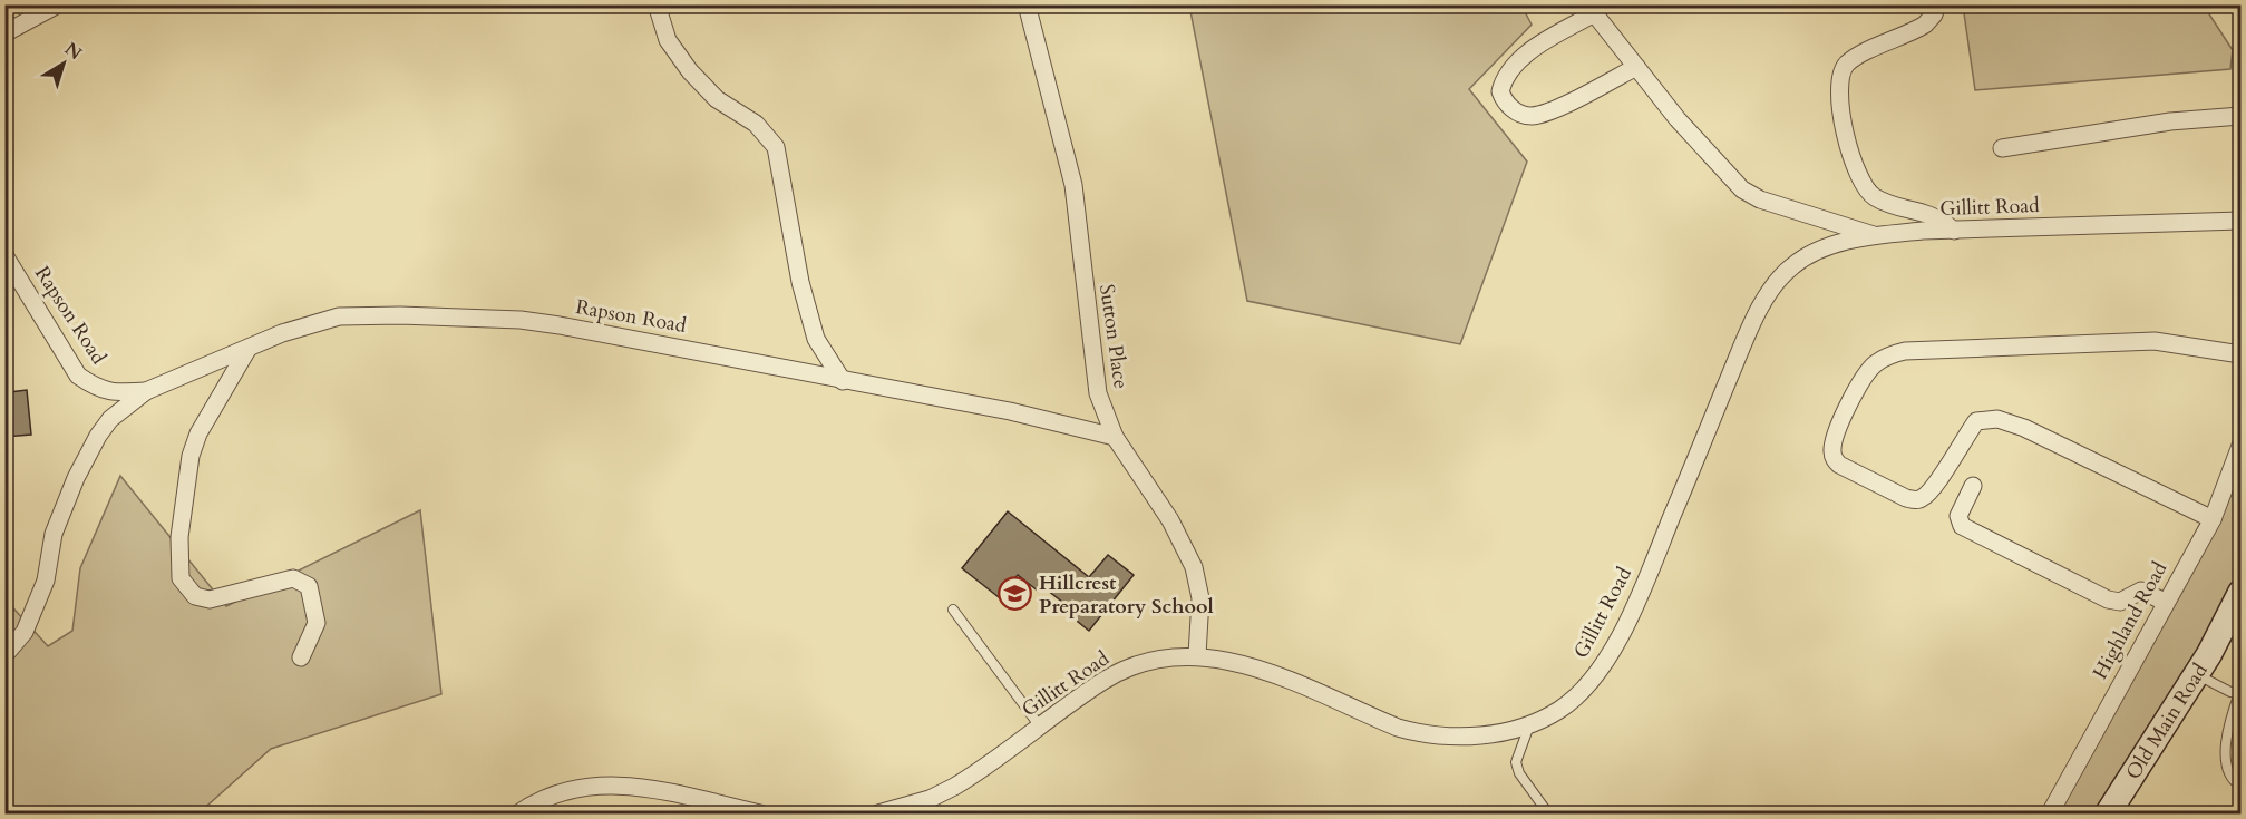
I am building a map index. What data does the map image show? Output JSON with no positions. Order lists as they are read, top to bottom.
{
  "streets": {
    "main road": ["Old Main Road"],
    "street": [
      "Gillitt Road",
      "Rapson Road",
      "Sutton Place",
      "Highland Road"
    ]
  },
  "crossings": [
    ["Gillitt Road", "Sutton Place"],
    ["Rapson Road", "Sutton Place"]
  ],
  "places": {
    "school or university": ["Hillcrest Preparatory School"]
  },
  "north": "top right"
}
